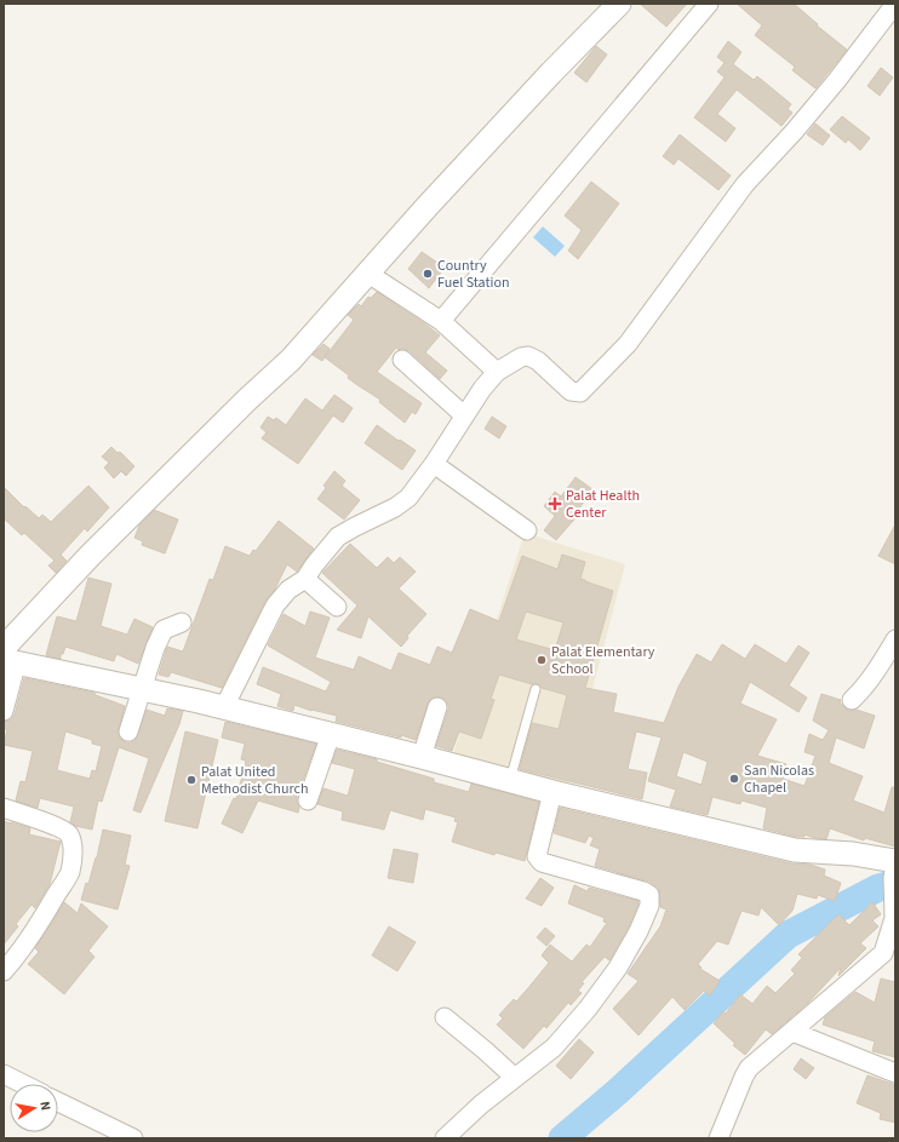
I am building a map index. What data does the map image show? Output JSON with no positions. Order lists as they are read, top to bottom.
{
  "places": {
    "other": [
      "Country Fuel Station",
      "Palat Elementary School",
      "San Nicolas Chapel",
      "Palat United Methodist Church"
    ],
    "health": ["Palat Health Center"]
  },
  "north": "right"
}
